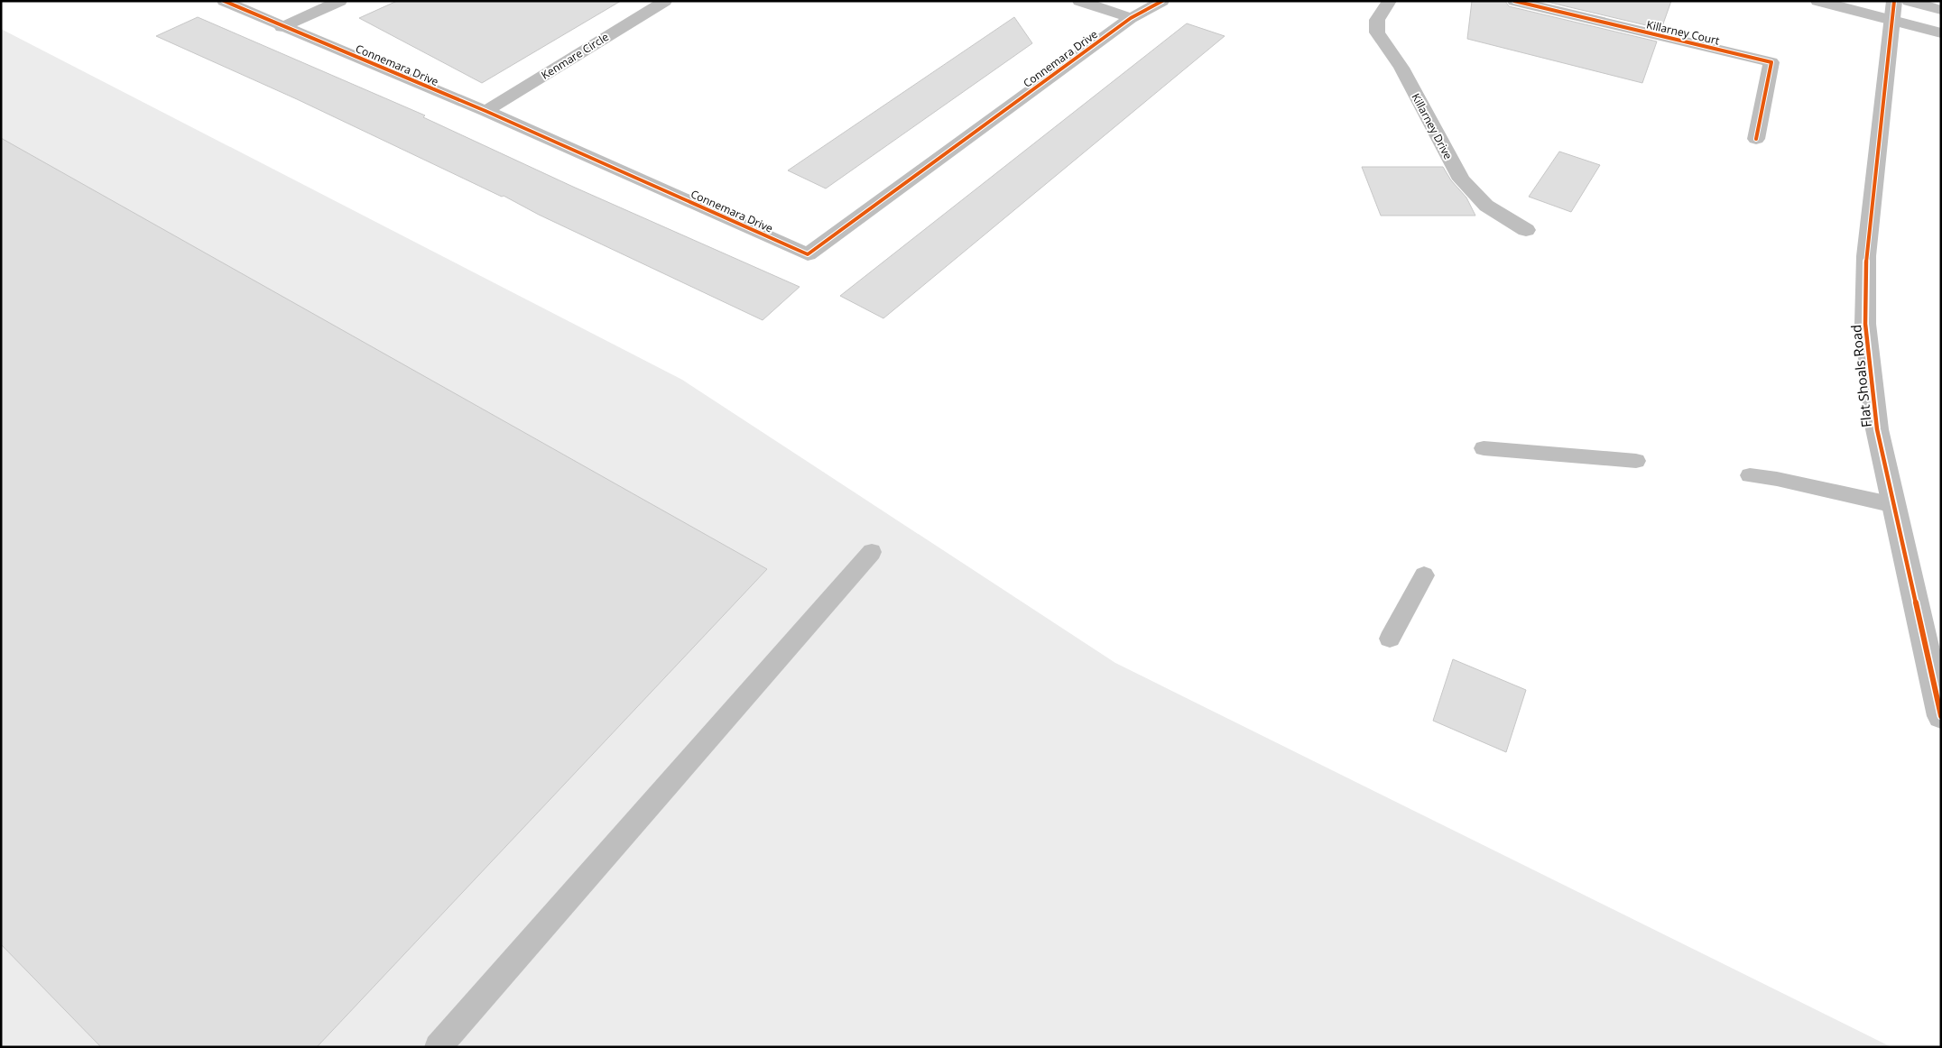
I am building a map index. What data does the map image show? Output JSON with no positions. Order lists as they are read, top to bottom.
{
  "streets": {
    "street": [
      "Killarney Court",
      "Kenmare Circle",
      "Connemara Drive",
      "Killarney Drive",
      "Flat Shoals Road"
    ]
  },
  "crossings": [
    ["Kenmare Circle", "Connemara Drive"]
  ]
}
